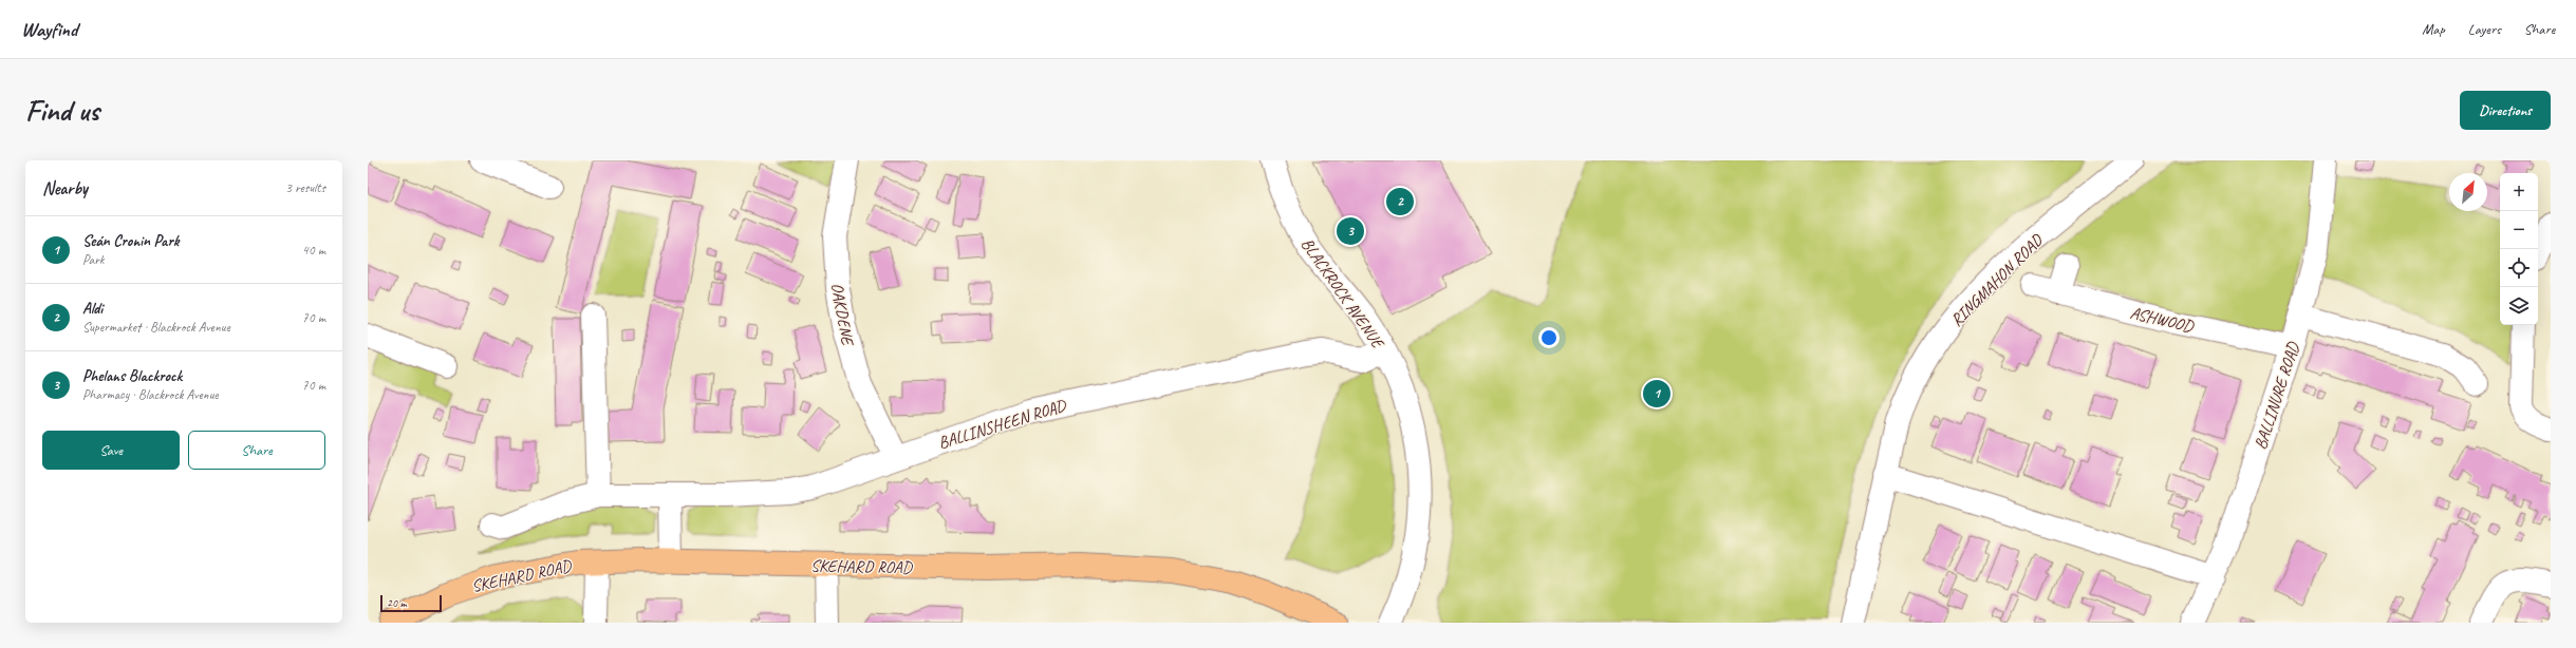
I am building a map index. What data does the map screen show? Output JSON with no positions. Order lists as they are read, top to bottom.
{
  "streets": {
    "main road": ["SKEHARD ROAD"],
    "street": [
      "RINGMAHON ROAD",
      "BLACKROCK AVENUE",
      "OAKDENE",
      "ASHWOOD",
      "BALLINURE ROAD",
      "BALLINSHEEN ROAD"
    ]
  },
  "crossings": [
    ["BLACKROCK AVENUE", "BALLINSHEEN ROAD"],
    ["OAKDENE", "BALLINSHEEN ROAD"],
    ["ASHWOOD", "BALLINURE ROAD"]
  ],
  "scale_bar": "20 m",
  "north": "top right",
  "page": {
    "header": "Wayfind",
    "nav": ["Map", "Layers", "Share"],
    "buttons": [
      "Directions",
      ["Save", "Share"]
    ],
    "title": "Find us",
    "heading": ["Nearby", "3 results"],
    "map_buttons": ["+", "−"],
    "pins": ["2", "3", "1"],
    "list": [
      {
        "mark": "1",
        "name": "Seán Cronin Park",
        "note": "Park",
        "value": "40 m"
      },
      {
        "mark": "2",
        "name": "Aldi",
        "note": "Supermarket · Blackrock Avenue",
        "value": "70 m"
      },
      {
        "mark": "3",
        "name": "Phelans Blackrock",
        "note": "Pharmacy · Blackrock Avenue",
        "value": "70 m"
      }
    ],
    "scale": "20 m"
  }
}
